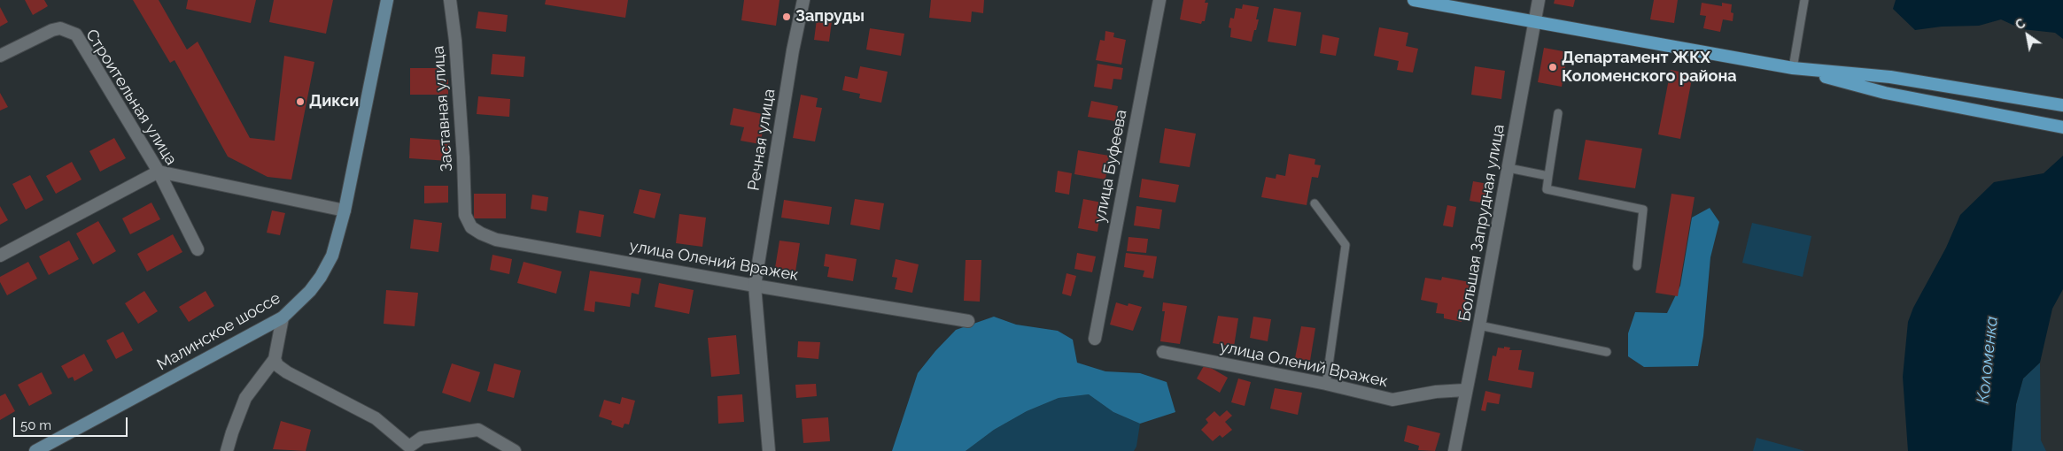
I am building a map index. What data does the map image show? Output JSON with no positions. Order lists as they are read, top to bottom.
{
  "streets": {
    "main road": ["Малинское шоссе"],
    "street": [
      "Строительная улица",
      "Заставная улица",
      "Речная улица",
      "улица Буфеева",
      "Большая Запрудная улица",
      "улица Олений Вражек"
    ]
  },
  "crossings": [
    ["Заставная улица", "улица Олений Вражек"],
    ["Речная улица", "улица Олений Вражек"],
    ["Большая Запрудная улица", "улица Олений Вражек"]
  ],
  "water": ["Коломенка"],
  "places": ["Запруды", "Департамент ЖКХ Коломенского района", "Дикси"],
  "scale_bar": "50 m",
  "north": "top left"
}
